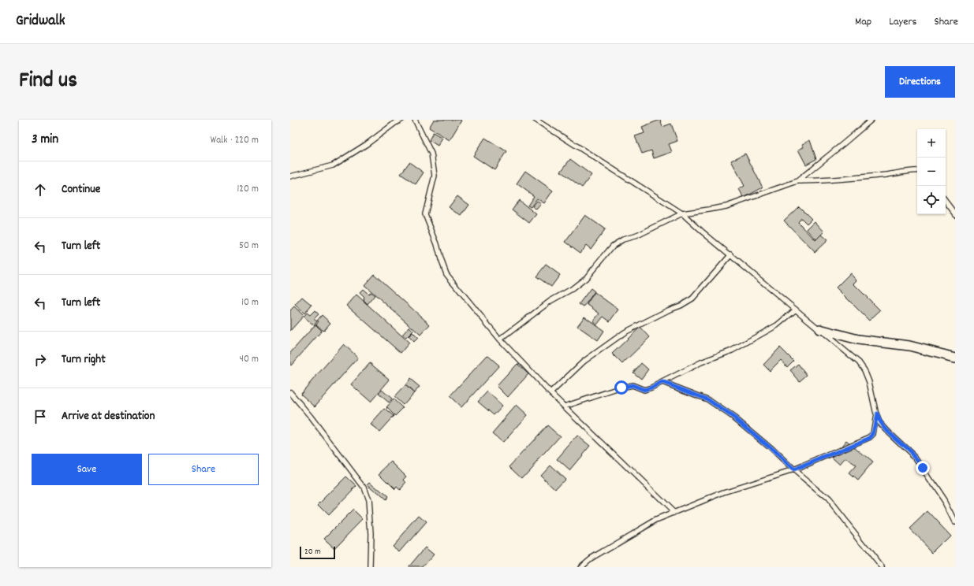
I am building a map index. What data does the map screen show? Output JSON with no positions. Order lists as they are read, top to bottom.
{
  "scale_bar": "20 m",
  "page": {
    "header": "Gridwalk",
    "nav": ["Map", "Layers", "Share"],
    "title": "Find us",
    "buttons": [
      "Directions",
      ["Save", "Share"]
    ],
    "heading": ["3 min", "Walk · 220 m"],
    "map_buttons": ["+", "−"],
    "list": [
      ["Continue", "120 m"],
      ["Turn left", "50 m"],
      ["Turn left", "10 m"],
      ["Turn right", "40 m"],
      "Arrive at destination"
    ],
    "scale": "20 m"
  }
}
